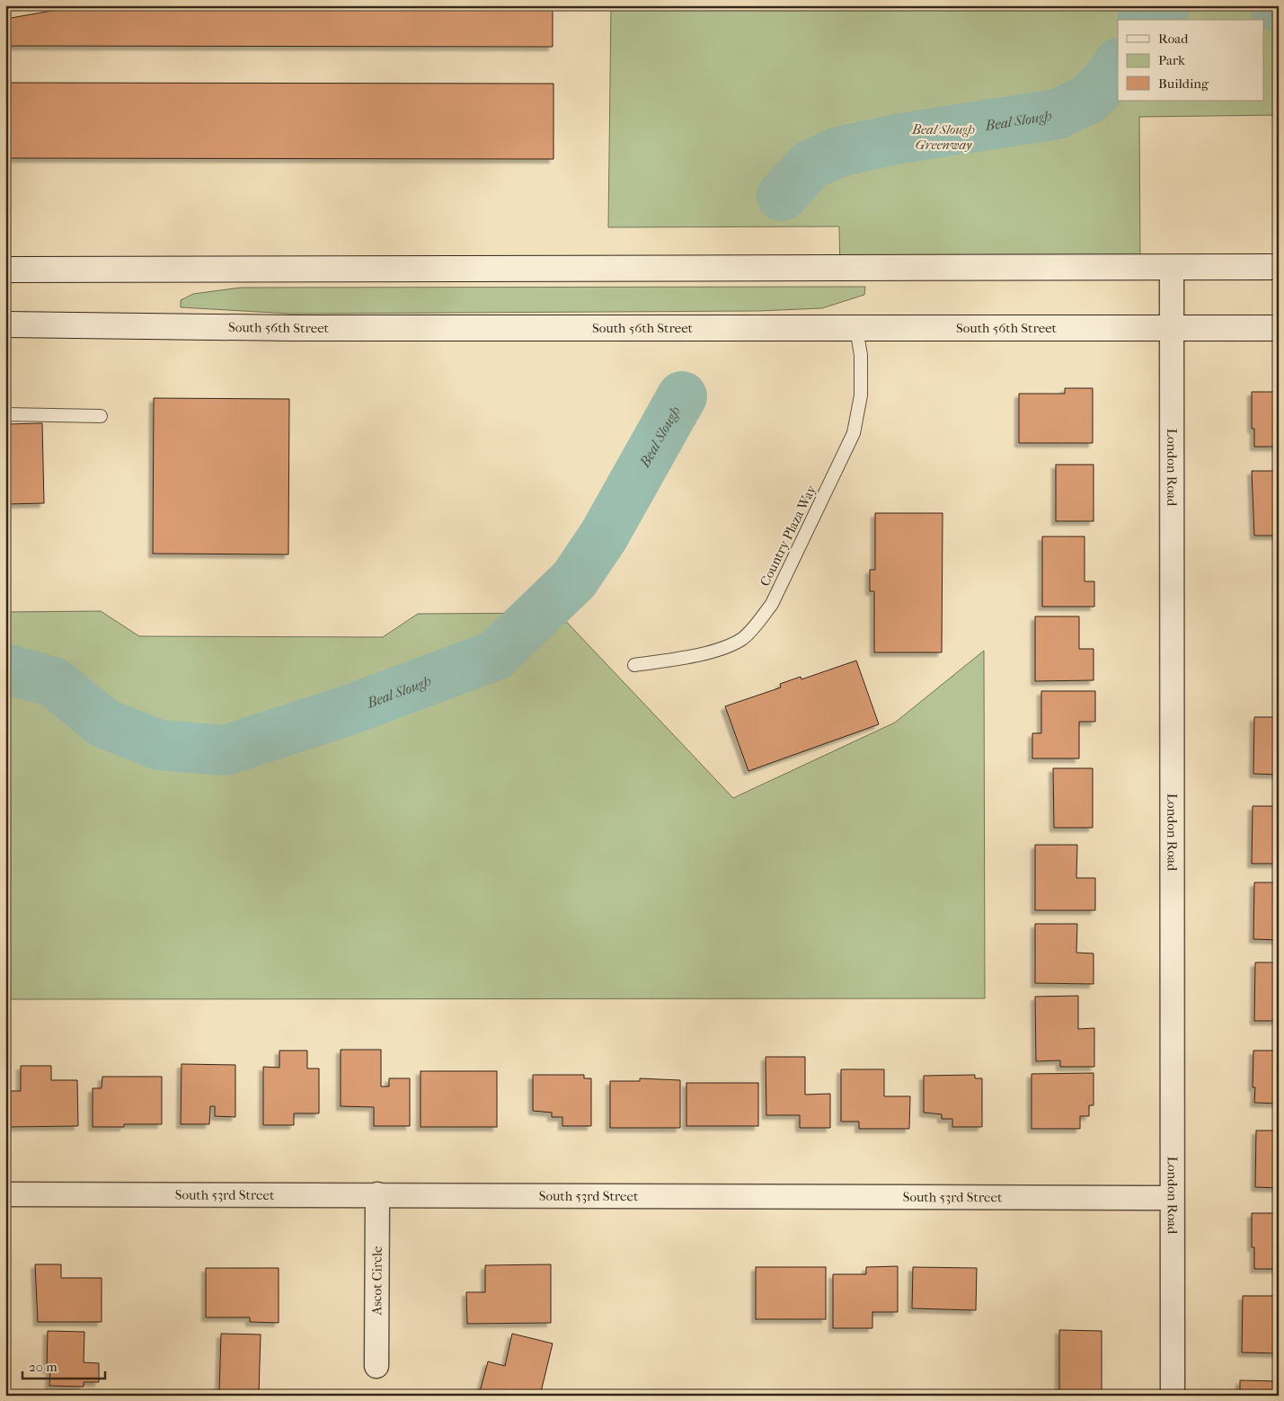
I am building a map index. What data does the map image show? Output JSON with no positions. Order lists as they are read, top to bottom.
{
  "streets": {
    "main road": ["South 56th Street"],
    "street": ["London Road", "South 53rd Street", "Ascot Circle"],
    "lane": ["Country Plaza Way"]
  },
  "crossings": [
    ["South 56th Street", "London Road"],
    ["South 56th Street", "Country Plaza Way"],
    ["London Road", "South 53rd Street"],
    ["South 53rd Street", "Ascot Circle"]
  ],
  "water": ["Beal Slough"],
  "parks": ["Beal Slough Greenway"],
  "legend": ["Road", "Park", "Building"],
  "scale_bar": "20 m"
}
